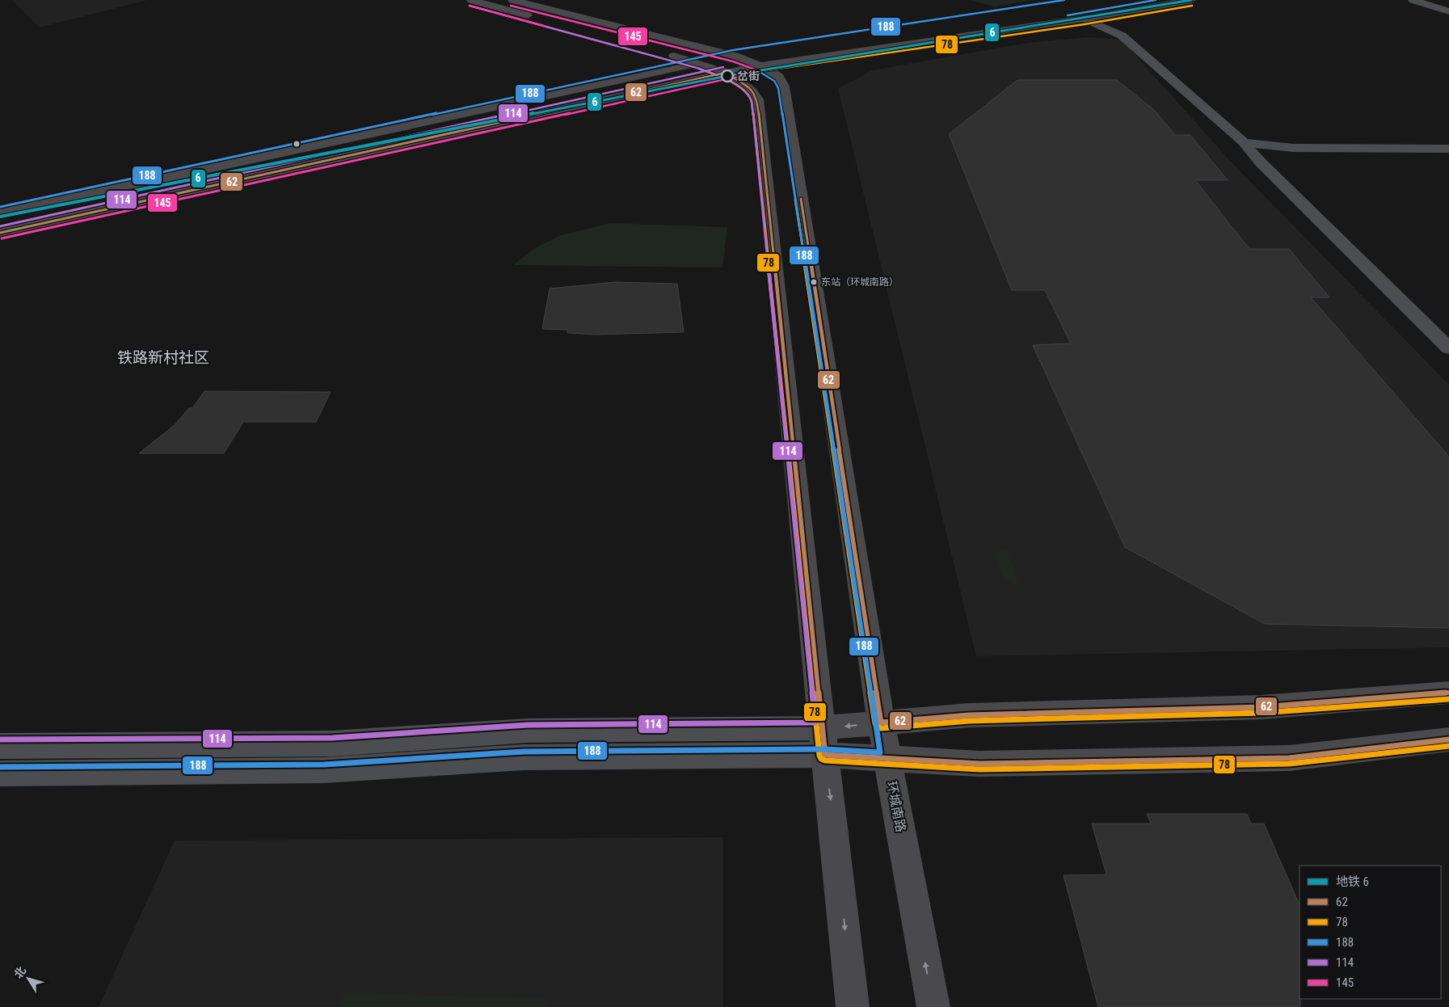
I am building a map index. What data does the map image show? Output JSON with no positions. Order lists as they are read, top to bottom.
{
  "streets": {
    "main road": ["环城南路"]
  },
  "districts": ["铁路新村社区"],
  "places": ["岔街", "东站（环城南路）"],
  "lines": [
    "metro line 6",
    "transit line 188",
    "transit line 78",
    "transit line 114",
    "transit line 145",
    "transit line 62"
  ],
  "legend": [
    "地铁 6",
    "62",
    "78",
    "188",
    "114",
    "145"
  ],
  "north": "top left"
}
